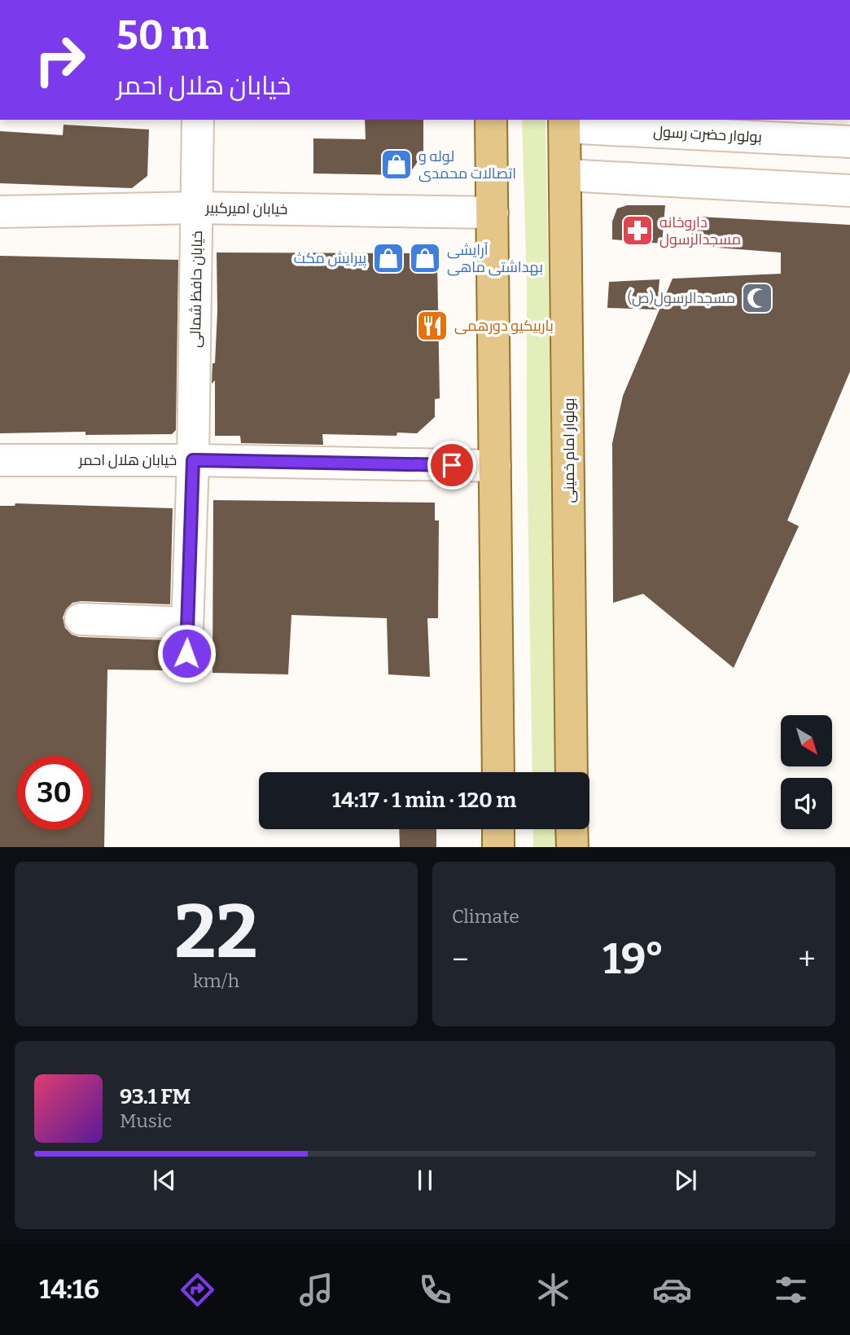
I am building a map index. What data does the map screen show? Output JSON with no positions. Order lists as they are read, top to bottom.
{
  "streets": {
    "main road": ["بولوار امام خمینی"],
    "street": [
      "بولوار حضرت رسول",
      "خیابان امیرکبیر",
      "خیابان حافظ شمالی",
      "خیابان هلال احمر"
    ]
  },
  "crossings": [
    ["بولوار حضرت رسول", "بولوار امام خمینی"],
    ["خیابان امیرکبیر", "خیابان حافظ شمالی"],
    ["خیابان حافظ شمالی", "خیابان هلال احمر"]
  ],
  "places": {
    "shop": ["لوله و اتصالات محمدی", "پیرایش مکث", "آرایشی بهداشتی ماهی"],
    "pharmacy": ["داروخانه مسجدالرسول"],
    "mosque": ["مسجدالرسول(ص)"],
    "restaurant": ["باربیکیو دورهمی"]
  },
  "north": "bottom right",
  "page": {
    "turn": ["50 m", "خیابان هلال احمر"],
    "limit": "30",
    "trip": "14:17 · 1 min · 120 m",
    "tile": [
      ["22", "km/h"],
      "Climate"
    ],
    "heat": ["−", "19°", "+"],
    "song": ["93.1 FM", "Music"],
    "tabs": "14:16"
  }
}
